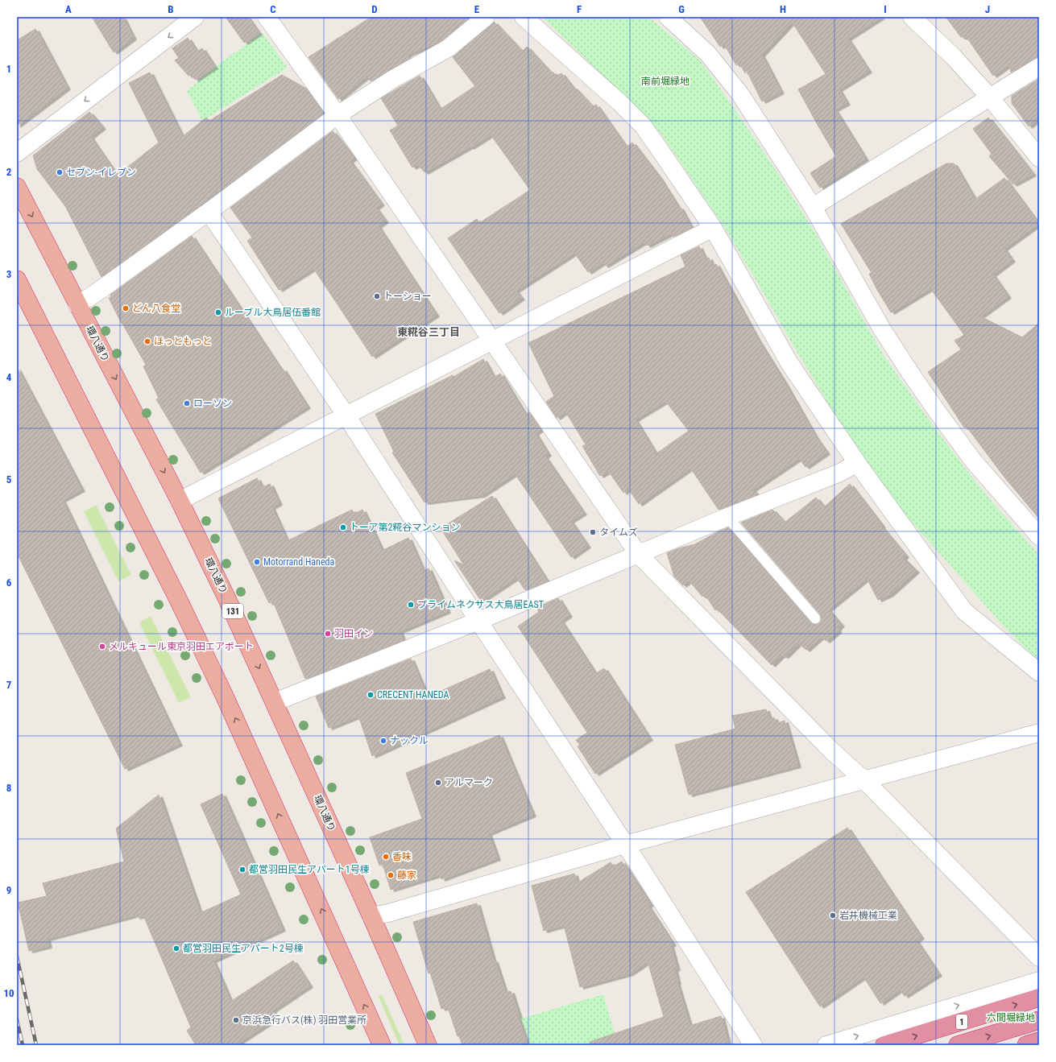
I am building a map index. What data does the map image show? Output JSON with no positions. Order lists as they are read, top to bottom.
{
  "streets": {
    "highway": ["環八通り", "131", "1"]
  },
  "districts": ["東糀谷三丁目"],
  "parks": ["南前堀緑地", "六間堀緑地"],
  "places": [
    "セブン-イレブン",
    "トーショー",
    "どん八食堂",
    "ルーブル大鳥居伍番館",
    "ほっともっと",
    "ローソン",
    "トーア第2糀谷マンション",
    "タイムズ",
    "Motorrand Haneda",
    "プライムネクサス大鳥居EAST",
    "羽田イン",
    "メルキュール東京羽田エアポート",
    "CRECENT HANEDA",
    "ナックル",
    "アルマーク",
    "香味",
    "都営羽田民生アパート1号棟",
    "藤家",
    "岩井機械工業",
    "都営羽田民生アパート2号棟",
    "京浜急行バス(株) 羽田営業所"
  ],
  "grid": {
    "columns": [
      "A",
      "B",
      "C",
      "D",
      "E",
      "F",
      "G",
      "H",
      "I",
      "J"
    ],
    "rows": [
      "1",
      "2",
      "3",
      "4",
      "5",
      "6",
      "7",
      "8",
      "9",
      "10"
    ]
  }
}
